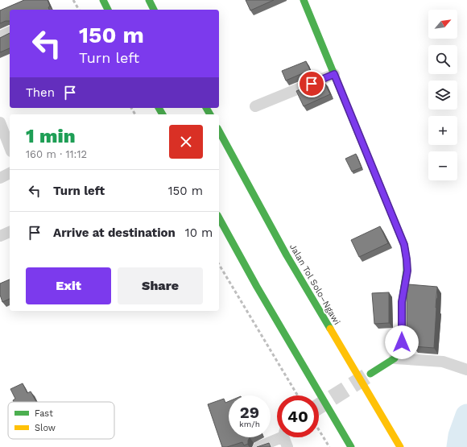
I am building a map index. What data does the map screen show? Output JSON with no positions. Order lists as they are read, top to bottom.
{
  "streets": {
    "main road": ["Jalan Tol Solo–Ngawi"]
  },
  "legend": ["Fast", "Slow"],
  "north": "top right",
  "page": {
    "map_buttons": ["+", "−"],
    "turn": ["150 m", "Turn left"],
    "then": "Then",
    "heading": ["1 min", "160 m · 11:12"],
    "list": [
      {
        "name": "Turn left",
        "value": "150 m"
      },
      {
        "name": "Arrive at destination",
        "value": "10 m"
      }
    ],
    "buttons": ["Exit", "Share"],
    "speed": "29 km/h",
    "limit": "40"
  }
}
